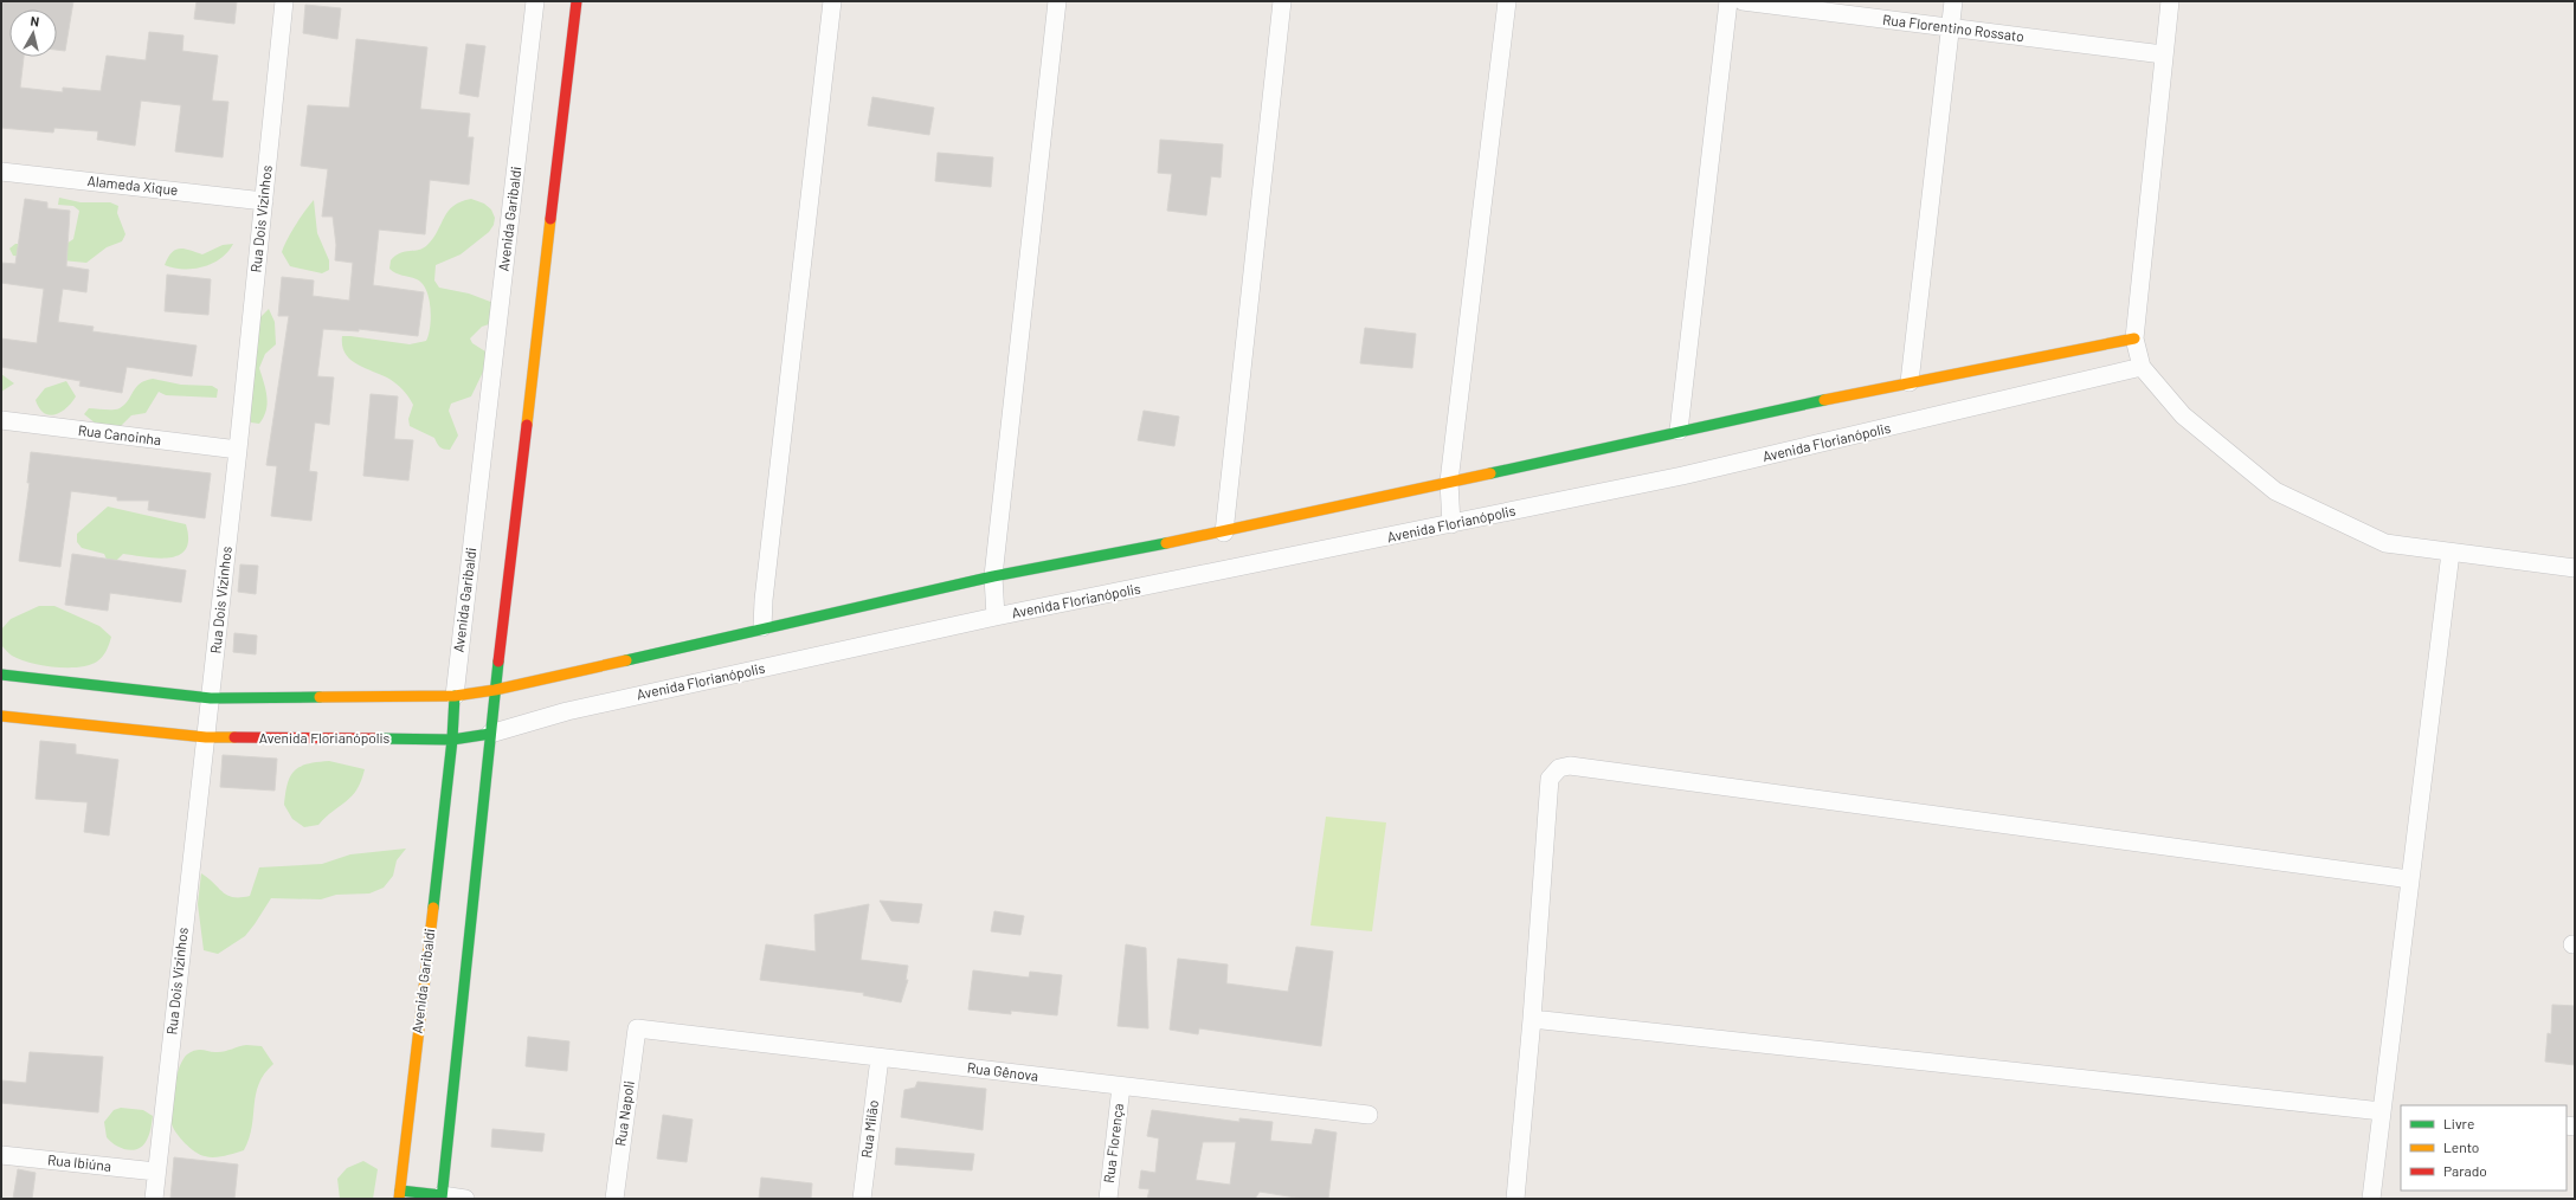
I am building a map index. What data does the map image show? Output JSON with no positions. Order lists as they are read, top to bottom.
{
  "streets": {
    "street": [
      "Rua Florentino Rossato",
      "Alameda Xique",
      "Rua Dois Vizinhos",
      "Avenida Garibaldi",
      "Rua Canoinha",
      "Avenida Florianópolis",
      "Rua Gênova",
      "Rua Napoli",
      "Rua Milão",
      "Rua Florença",
      "Rua Ibiúna"
    ]
  },
  "crossings": [
    ["Alameda Xique", "Rua Dois Vizinhos"],
    ["Rua Dois Vizinhos", "Rua Canoinha"],
    ["Rua Dois Vizinhos", "Avenida Florianópolis"],
    ["Rua Dois Vizinhos", "Rua Ibiúna"],
    ["Avenida Garibaldi", "Avenida Florianópolis"],
    ["Rua Gênova", "Rua Napoli"],
    ["Rua Gênova", "Rua Milão"],
    ["Rua Gênova", "Rua Florença"]
  ],
  "legend": ["Livre", "Lento", "Parado"],
  "north": "top"
}
